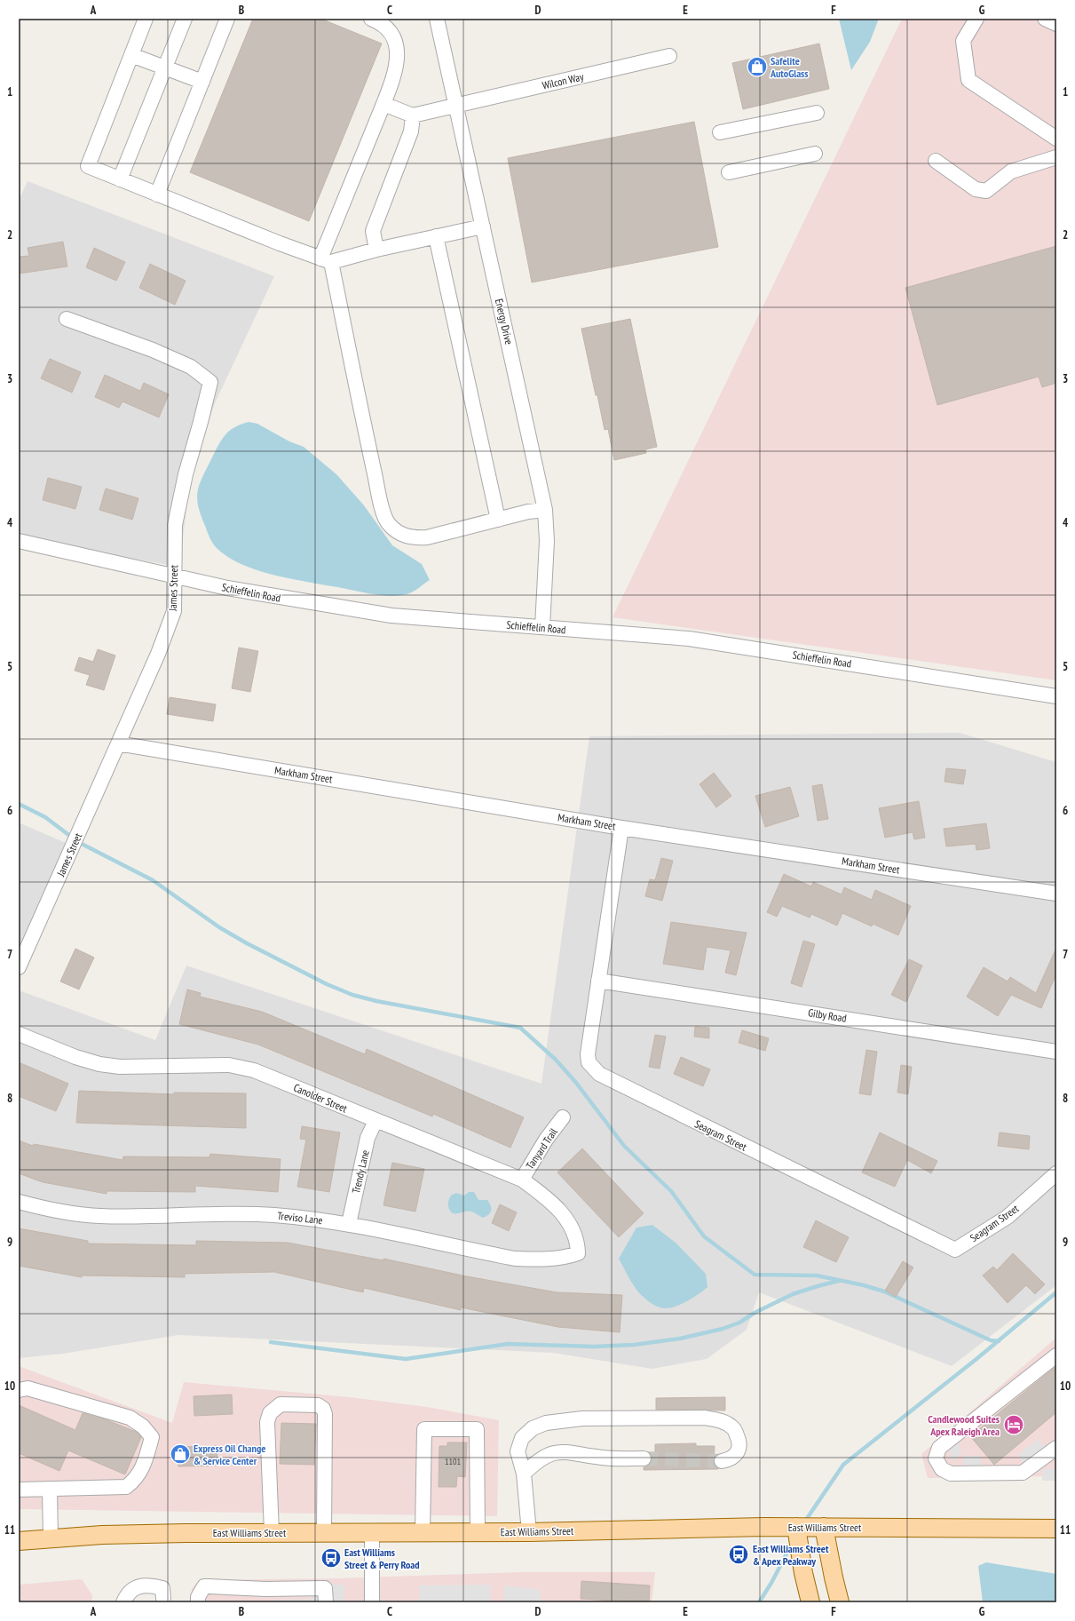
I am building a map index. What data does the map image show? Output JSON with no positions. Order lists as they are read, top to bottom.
{
  "streets": {
    "main road": ["East Williams Street"],
    "street": [
      "Wilcon Way",
      "Energy Drive",
      "James Street",
      "Schieffelin Road",
      "Markham Street",
      "Gilby Road",
      "Canolder Street",
      "Seagram Street",
      "Tanyard Trail",
      "Trendy Lane",
      "Treviso Lane"
    ]
  },
  "crossings": [
    ["Wilcon Way", "Energy Drive"],
    ["Energy Drive", "Schieffelin Road"],
    ["James Street", "Schieffelin Road"],
    ["James Street", "Markham Street"],
    ["Markham Street", "Seagram Street"],
    ["Gilby Road", "Seagram Street"],
    ["Canolder Street", "Tanyard Trail"],
    ["Canolder Street", "Trendy Lane"],
    ["Canolder Street", "Treviso Lane"],
    ["Trendy Lane", "Treviso Lane"]
  ],
  "places": {
    "shop": ["Safelite AutoGlass", "Express Oil Change & Service Center"],
    "hotel": ["Candlewood Suites Apex Raleigh Area"],
    "bus stop": ["East Williams Street & Apex Peakway", "East Williams Street & Perry Road"]
  },
  "house_numbers": ["1101"],
  "grid": {
    "columns": [
      "A",
      "B",
      "C",
      "D",
      "E",
      "F",
      "G"
    ],
    "rows": [
      "1",
      "2",
      "3",
      "4",
      "5",
      "6",
      "7",
      "8",
      "9",
      "10",
      "11"
    ]
  }
}
